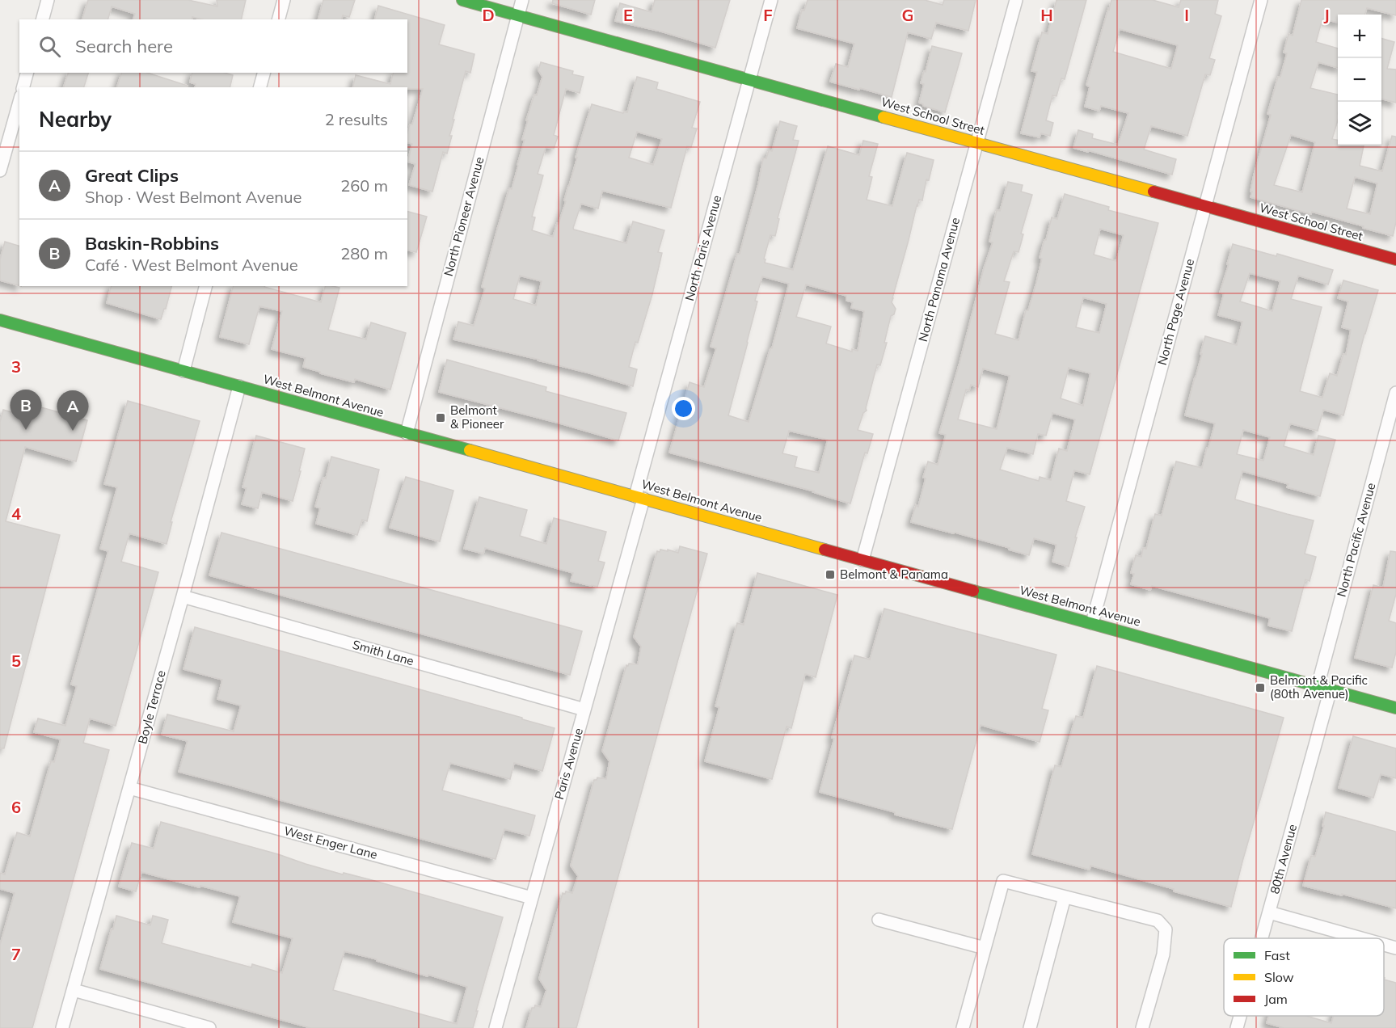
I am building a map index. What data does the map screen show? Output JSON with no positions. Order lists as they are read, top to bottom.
{
  "streets": {
    "main road": ["West School Street", "West Belmont Avenue"],
    "street": [
      "North Pioneer Avenue",
      "North Paris Avenue",
      "North Panama Avenue",
      "North Page Avenue",
      "North Pacific Avenue",
      "Smith Lane",
      "Boyle Terrace",
      "Paris Avenue",
      "West Enger Lane",
      "80th Avenue"
    ]
  },
  "crossings": [
    ["West School Street", "North Pioneer Avenue"],
    ["West School Street", "North Paris Avenue"],
    ["West School Street", "North Panama Avenue"],
    ["West School Street", "North Page Avenue"],
    ["North Pioneer Avenue", "West Belmont Avenue"],
    ["North Paris Avenue", "West Belmont Avenue"],
    ["North Paris Avenue", "Paris Avenue"],
    ["North Panama Avenue", "West Belmont Avenue"],
    ["North Page Avenue", "West Belmont Avenue"],
    ["West Belmont Avenue", "North Pacific Avenue"],
    ["West Belmont Avenue", "Boyle Terrace"],
    ["West Belmont Avenue", "Paris Avenue"],
    ["West Belmont Avenue", "80th Avenue"],
    ["Smith Lane", "Boyle Terrace"],
    ["Smith Lane", "Paris Avenue"],
    ["Boyle Terrace", "West Enger Lane"],
    ["Paris Avenue", "West Enger Lane"]
  ],
  "places": {
    "transit": ["Belmont & Pioneer", "Belmont & Panama", "Belmont & Pacific (80th Avenue)"]
  },
  "legend": ["Fast", "Slow", "Jam"],
  "page": {
    "map_buttons": ["+", "−"],
    "search": "Search here",
    "heading": ["Nearby", "2 results"],
    "list": [
      {
        "mark": "A",
        "name": "Great Clips",
        "note": "Shop · West Belmont Avenue",
        "value": "260 m"
      },
      {
        "mark": "B",
        "name": "Baskin-Robbins",
        "note": "Café · West Belmont Avenue",
        "value": "280 m"
      }
    ],
    "pins": ["B", "A"]
  },
  "grid": {
    "columns": [
      "D",
      "E",
      "F",
      "G",
      "H",
      "I",
      "J"
    ],
    "rows": [
      "3",
      "4",
      "5",
      "6",
      "7"
    ]
  }
}
